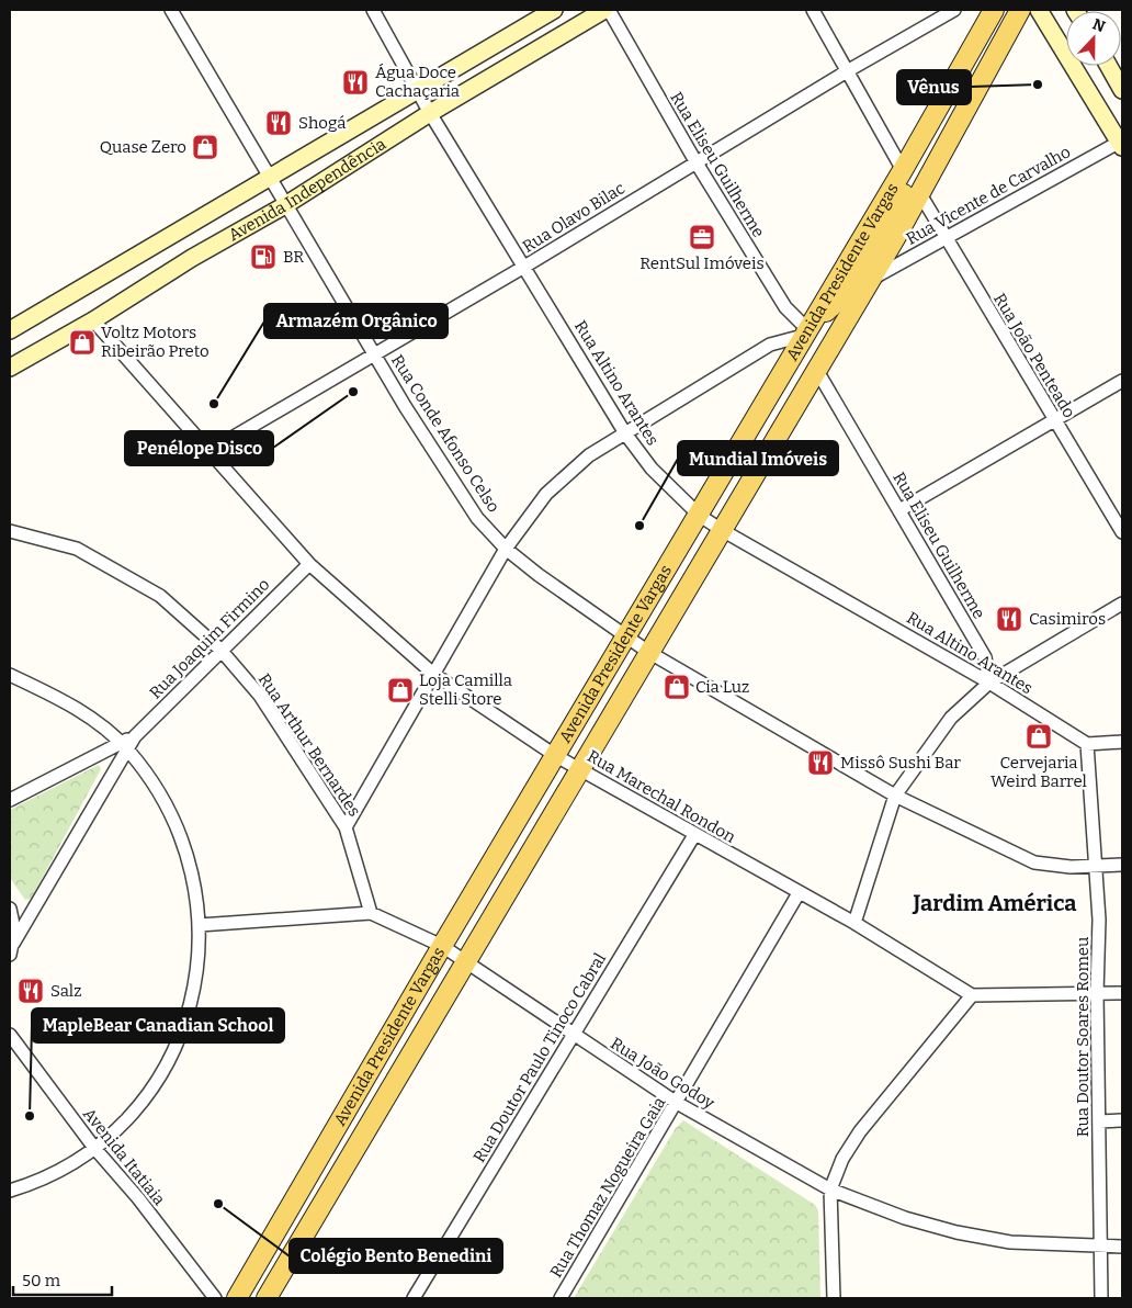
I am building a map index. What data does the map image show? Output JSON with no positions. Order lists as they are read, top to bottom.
{
  "streets": {
    "main road": ["Avenida Independência", "Avenida Presidente Vargas"],
    "street": [
      "Rua Eliseu Guilherme",
      "Rua Vicente de Carvalho",
      "Rua Olavo Bilac",
      "Rua João Penteado",
      "Rua Altino Arantes",
      "Rua Conde Afonso Celso",
      "Rua Joaquim Firmino",
      "Rua Arthur Bernardes",
      "Rua Marechal Rondon",
      "Rua Doutor Soares Romeu",
      "Rua Doutor Paulo Tinoco Cabral",
      "Rua João Godoy",
      "Avenida Itatiaia",
      "Rua Thomaz Nogueira Gaia"
    ]
  },
  "crossings": [
    ["Rua Eliseu Guilherme", "Avenida Independência"],
    ["Rua Eliseu Guilherme", "Rua Olavo Bilac"],
    ["Rua Eliseu Guilherme", "Avenida Presidente Vargas"],
    ["Rua Eliseu Guilherme", "Rua Altino Arantes"],
    ["Avenida Independência", "Rua Altino Arantes"],
    ["Avenida Independência", "Rua Conde Afonso Celso"],
    ["Avenida Independência", "Rua Marechal Rondon"],
    ["Rua Vicente de Carvalho", "Avenida Presidente Vargas"],
    ["Rua Vicente de Carvalho", "Rua João Penteado"],
    ["Rua Olavo Bilac", "Rua Altino Arantes"],
    ["Rua Olavo Bilac", "Rua Conde Afonso Celso"],
    ["Rua Olavo Bilac", "Rua Marechal Rondon"],
    ["Avenida Presidente Vargas", "Rua João Penteado"],
    ["Avenida Presidente Vargas", "Rua Altino Arantes"],
    ["Avenida Presidente Vargas", "Rua Conde Afonso Celso"],
    ["Avenida Presidente Vargas", "Rua Marechal Rondon"],
    ["Avenida Presidente Vargas", "Rua João Godoy"],
    ["Rua Altino Arantes", "Rua Doutor Soares Romeu"],
    ["Rua Conde Afonso Celso", "Rua Doutor Soares Romeu"],
    ["Rua Joaquim Firmino", "Rua Arthur Bernardes"],
    ["Rua Joaquim Firmino", "Rua Marechal Rondon"],
    ["Rua Arthur Bernardes", "Rua João Godoy"],
    ["Rua Marechal Rondon", "Rua Doutor Paulo Tinoco Cabral"],
    ["Rua Marechal Rondon", "Rua Thomaz Nogueira Gaia"],
    ["Rua Doutor Soares Romeu", "Rua João Godoy"],
    ["Rua Doutor Paulo Tinoco Cabral", "Rua João Godoy"],
    ["Rua João Godoy", "Rua Thomaz Nogueira Gaia"]
  ],
  "districts": ["Jardim América"],
  "places": {
    "restaurant": [
      "Água Doce Cachaçaria",
      "Shogá",
      "Casimiros",
      "Missô Sushi Bar",
      "Salz"
    ],
    "other": [
      "Vênus",
      "Penélope Disco",
      "Armazém Orgânico",
      "Mundial Imóveis",
      "MapleBear Canadian School",
      "Colégio Bento Benedini"
    ],
    "shop": [
      "Quase Zero",
      "Voltz Motors Ribeirão Preto",
      "Cia Luz",
      "Loja Camilla Stelli Store",
      "Cervejaria Weird Barrel"
    ],
    "office": ["RentSul Imóveis"],
    "fuel station": ["BR"]
  },
  "scale_bar": "50 m",
  "north": "top"
}
